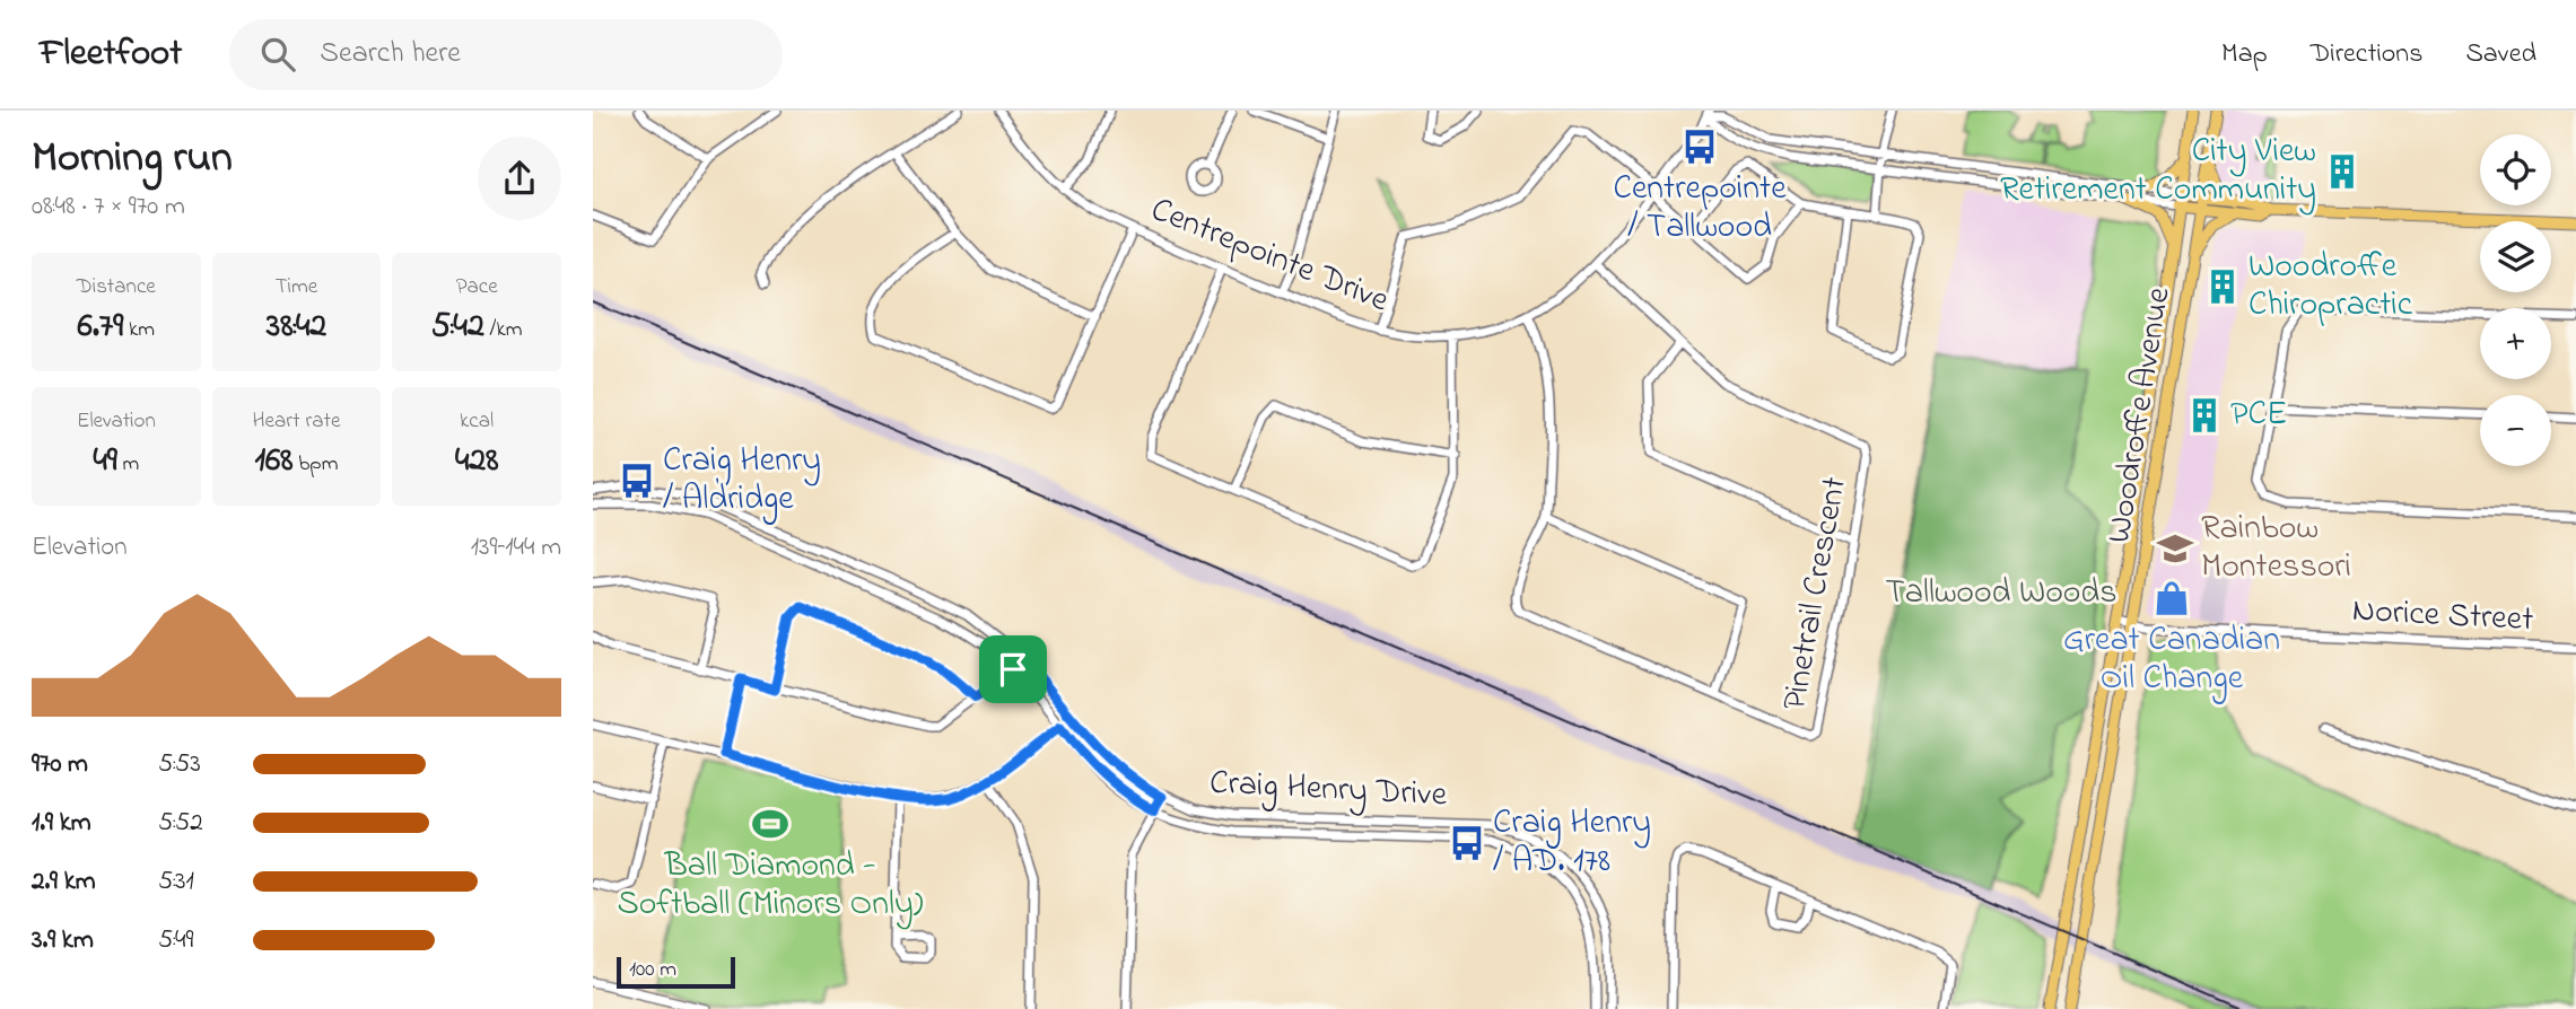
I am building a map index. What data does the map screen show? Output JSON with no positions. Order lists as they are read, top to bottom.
{
  "streets": {
    "main road": ["Woodroffe Avenue"],
    "street": [
      "Centrepointe Drive",
      "Pinetrail Crescent",
      "Norice Street",
      "Craig Henry Drive"
    ]
  },
  "crossings": [
    ["Centrepointe Drive", "Pinetrail Crescent"],
    ["Woodroffe Avenue", "Norice Street"]
  ],
  "parks": ["Tallwood Woods"],
  "places": {
    "bus stop": ["Centrepointe / Tallwood", "Craig Henry / Aldridge", "Craig Henry / AD. 178"],
    "building": ["City View Retirement Community", "Woodroffe Chiropractic", "PCE"],
    "school or university": ["Rainbow Montessori"],
    "shop": ["Great Canadian Oil Change"],
    "sports": ["Ball Diamond - Softball (Minors Only)"]
  },
  "scale_bar": "100 m",
  "page": {
    "header": "Fleetfoot",
    "search": "Search here",
    "nav": ["Map", "Directions", "Saved"],
    "heading": ["Morning run", "08:48 · 7 × 970 m"],
    "map_buttons": ["+", "−"],
    "stats": [
      ["Distance", "6.79 km"],
      ["Time", "38:42"],
      ["Pace", "5:42 /km"],
      ["Elevation", "49 m"],
      ["Heart rate", "168 bpm"],
      ["kcal", "428"]
    ],
    "chart": ["Elevation", "139–144 m"],
    "list": [
      {
        "name": "970 m",
        "note": "5:53"
      },
      {
        "name": "1.9 km",
        "note": "5:52"
      },
      {
        "name": "2.9 km",
        "note": "5:31"
      },
      {
        "name": "3.9 km",
        "note": "5:49"
      }
    ],
    "scale": "100 m"
  }
}
